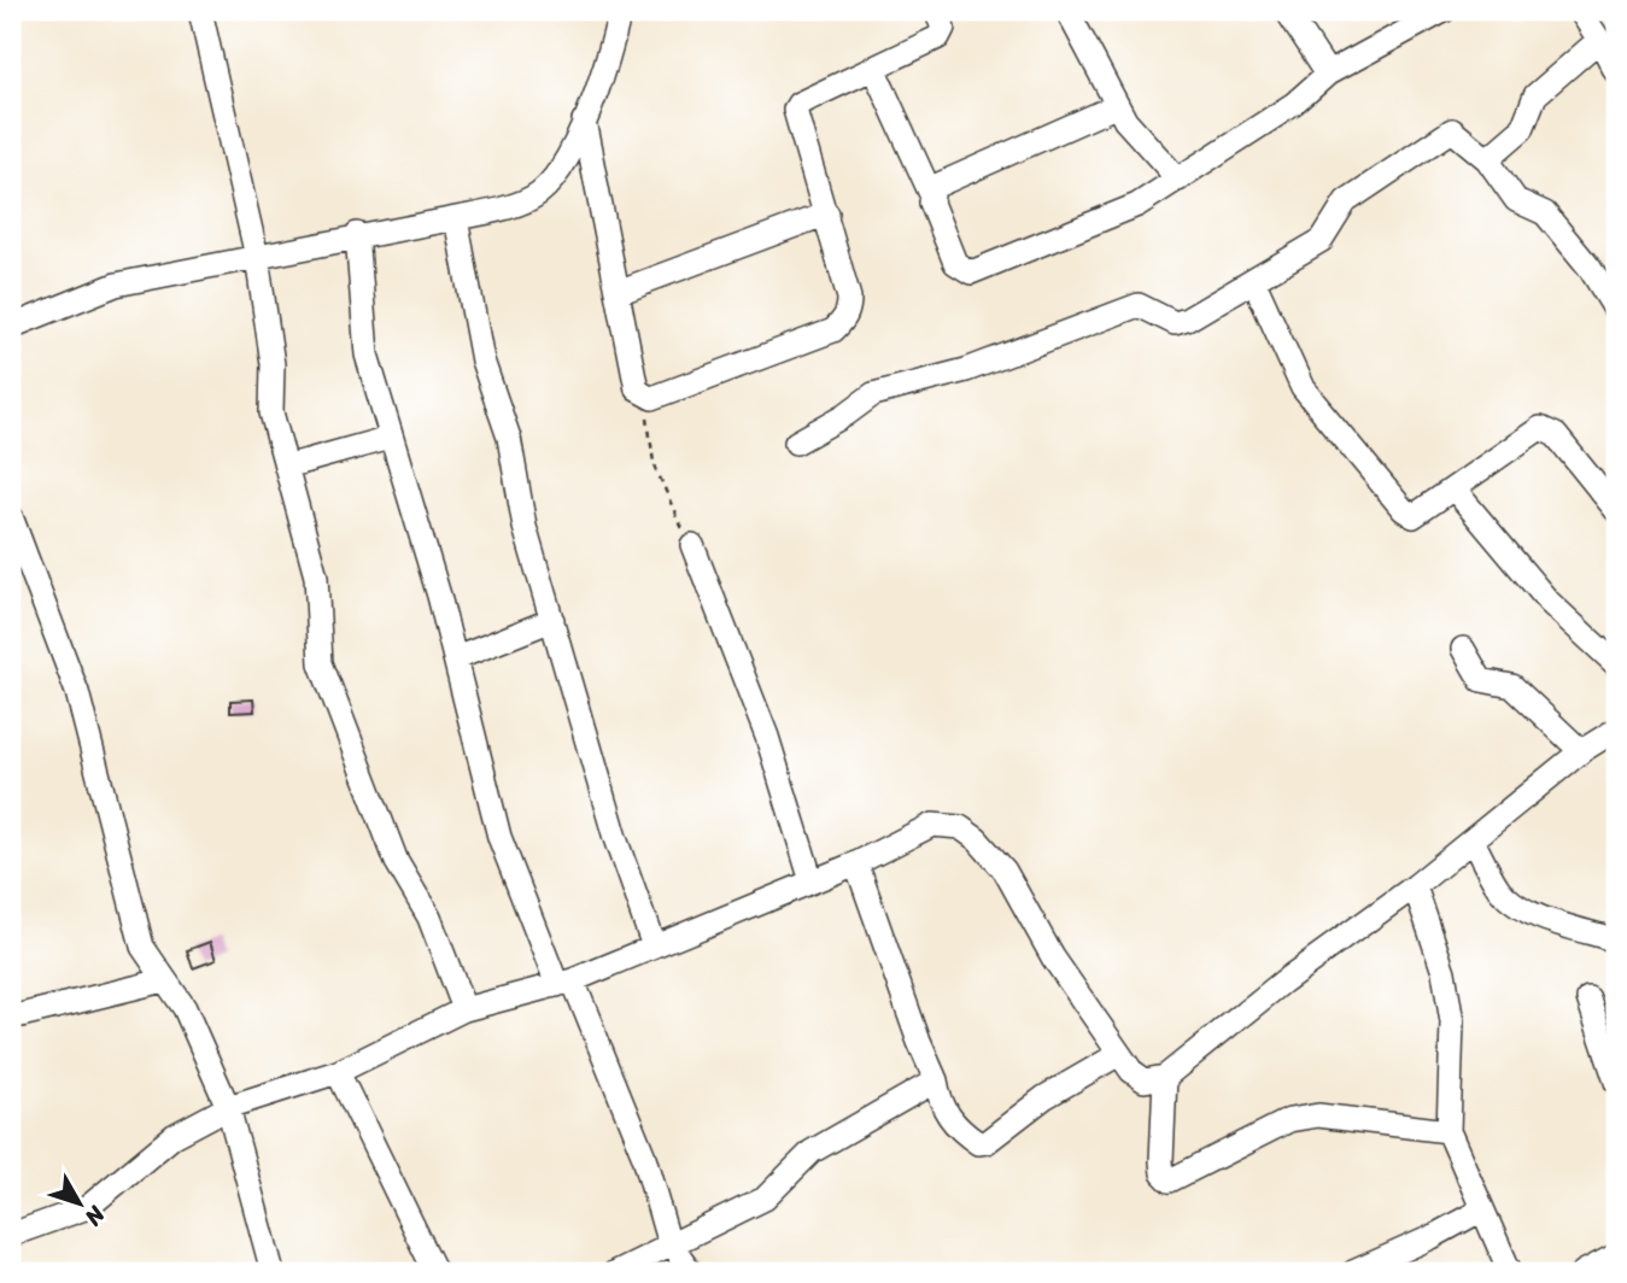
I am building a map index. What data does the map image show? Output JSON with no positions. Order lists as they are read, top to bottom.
{
  "north": "bottom right"
}
